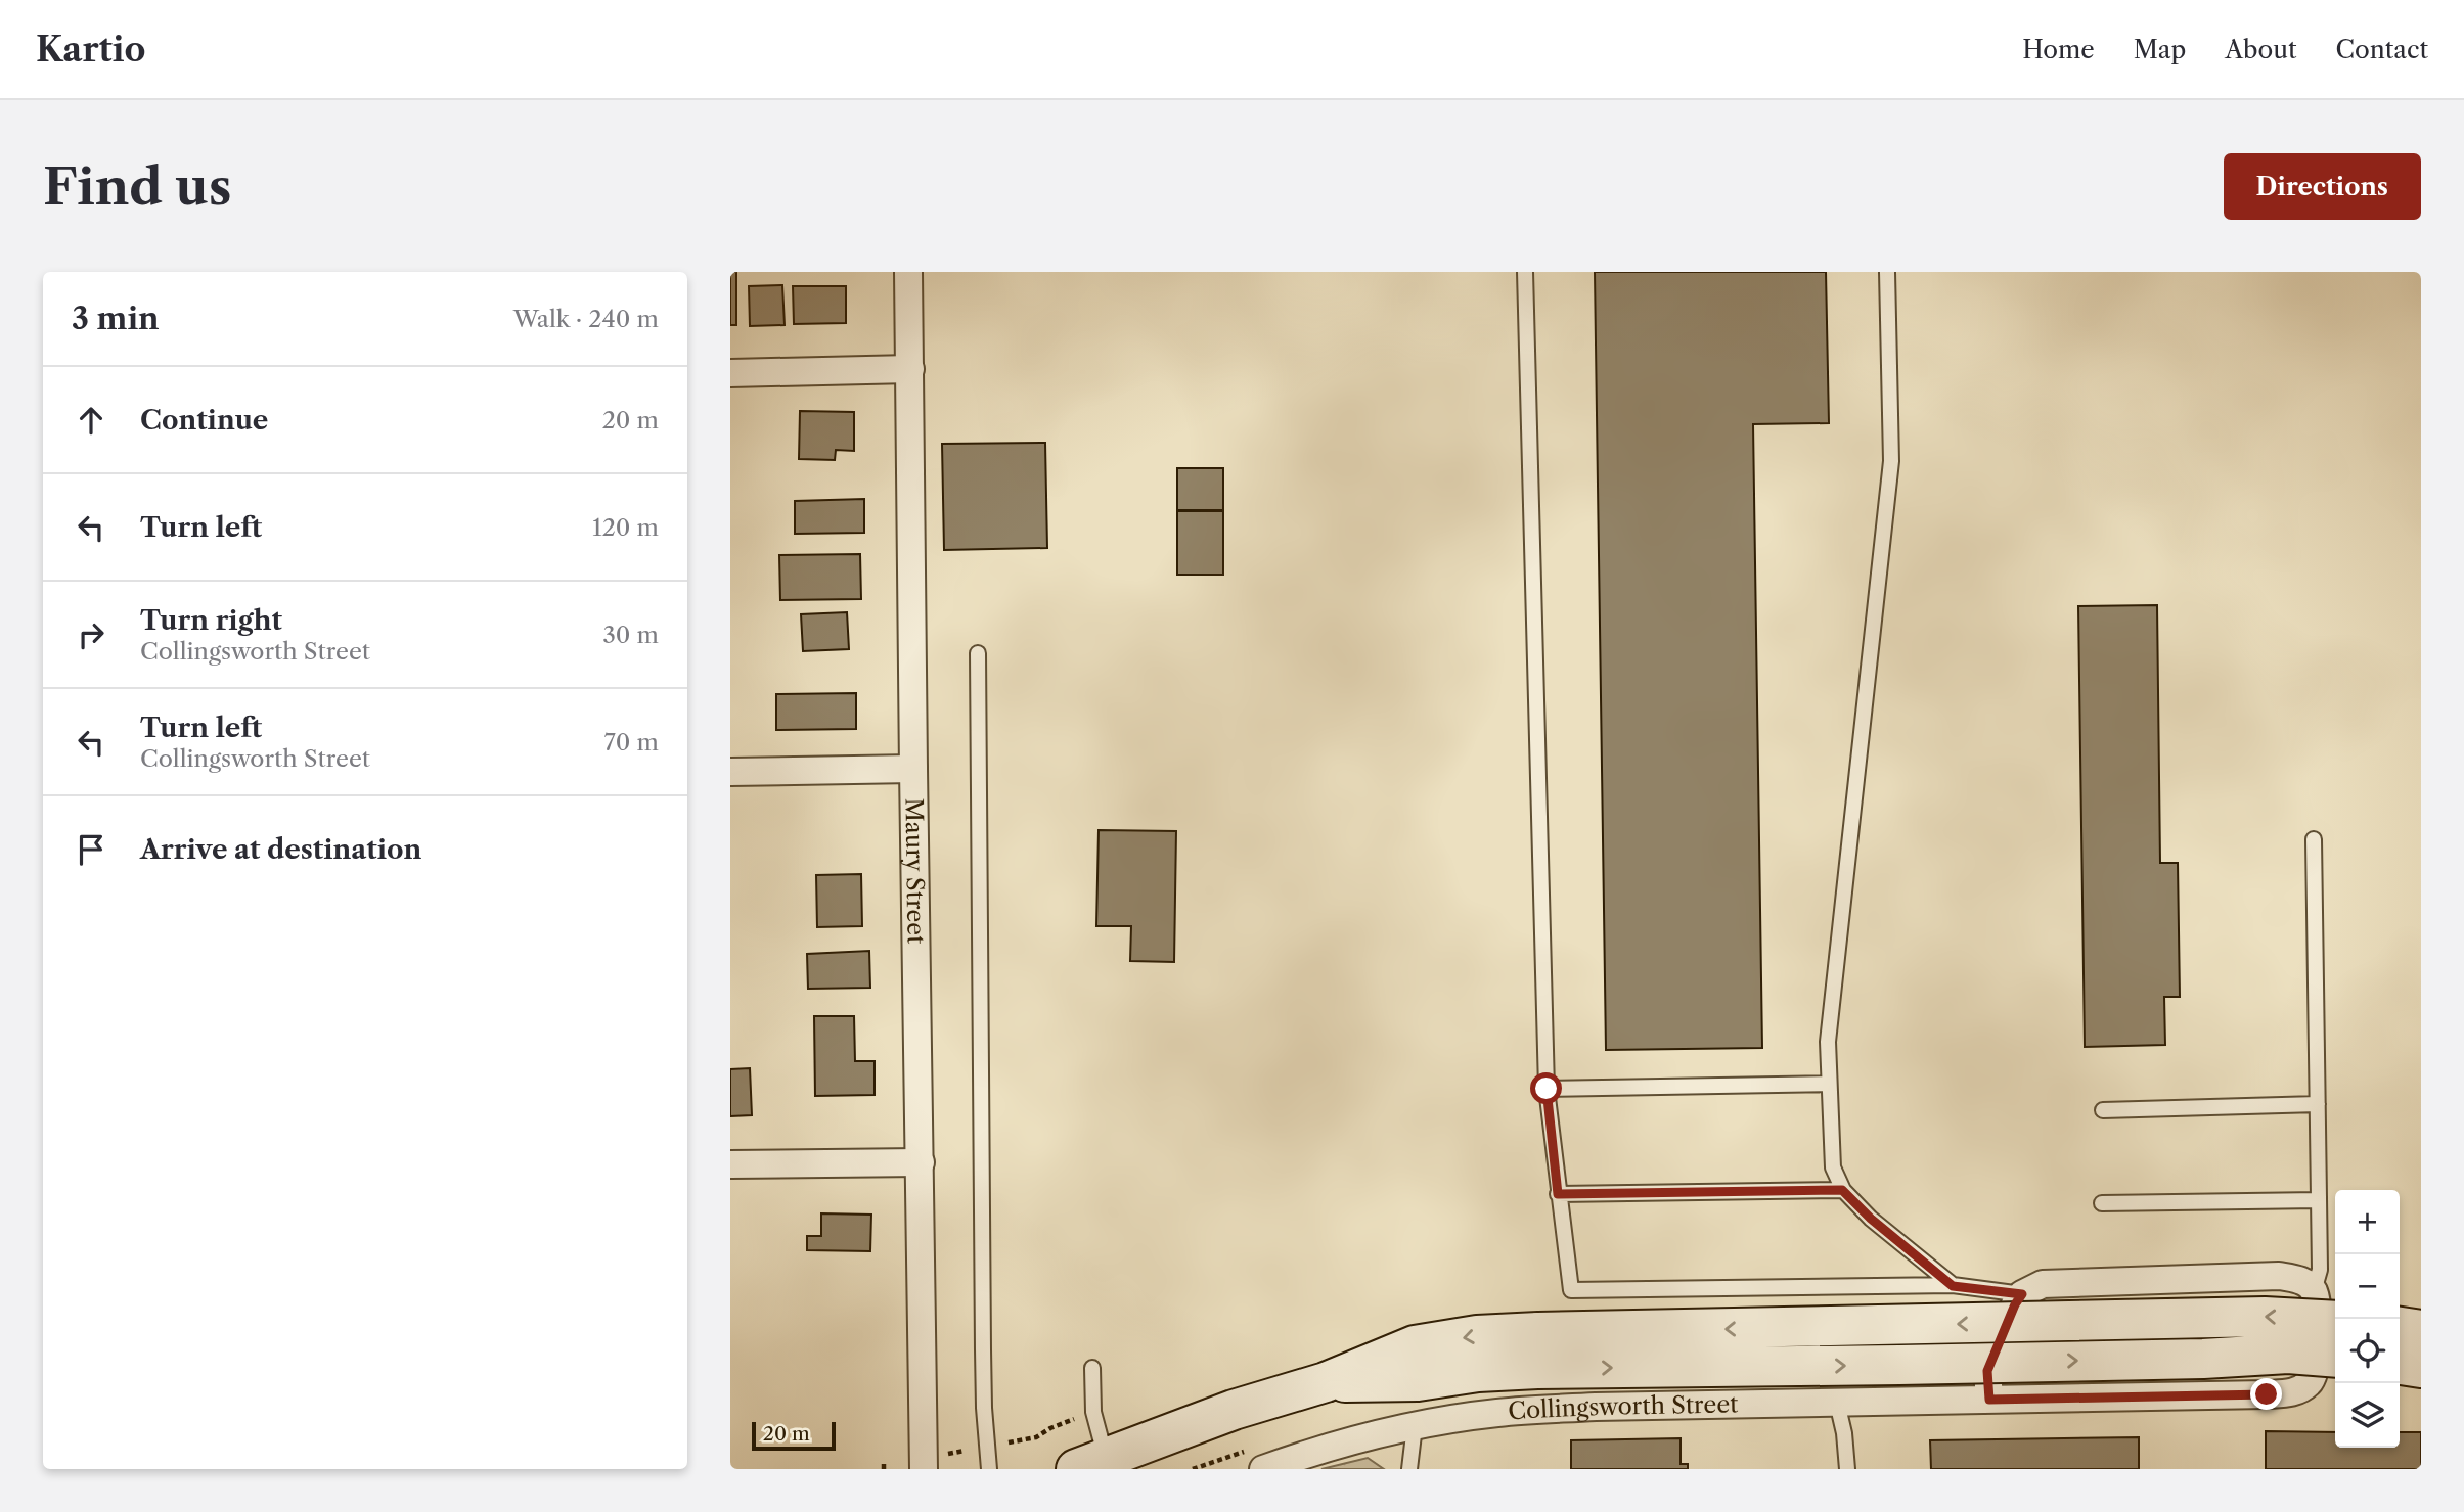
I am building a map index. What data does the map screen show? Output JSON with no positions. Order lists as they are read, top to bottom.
{
  "streets": {
    "main road": ["Collingsworth Street"],
    "street": ["Maury Street"]
  },
  "scale_bar": "20 m",
  "page": {
    "header": "Kartio",
    "nav": [
      "Home",
      "Map",
      "About",
      "Contact"
    ],
    "buttons": "Directions",
    "title": "Find us",
    "heading": ["3 min", "Walk · 240 m"],
    "list": [
      ["Continue", "20 m"],
      ["Turn left", "120 m"],
      ["Turn right", "Collingsworth Street", "30 m"],
      ["Turn left", "Collingsworth Street", "70 m"],
      "Arrive at destination"
    ],
    "map_buttons": ["+", "−"],
    "scale": "20 m"
  }
}
